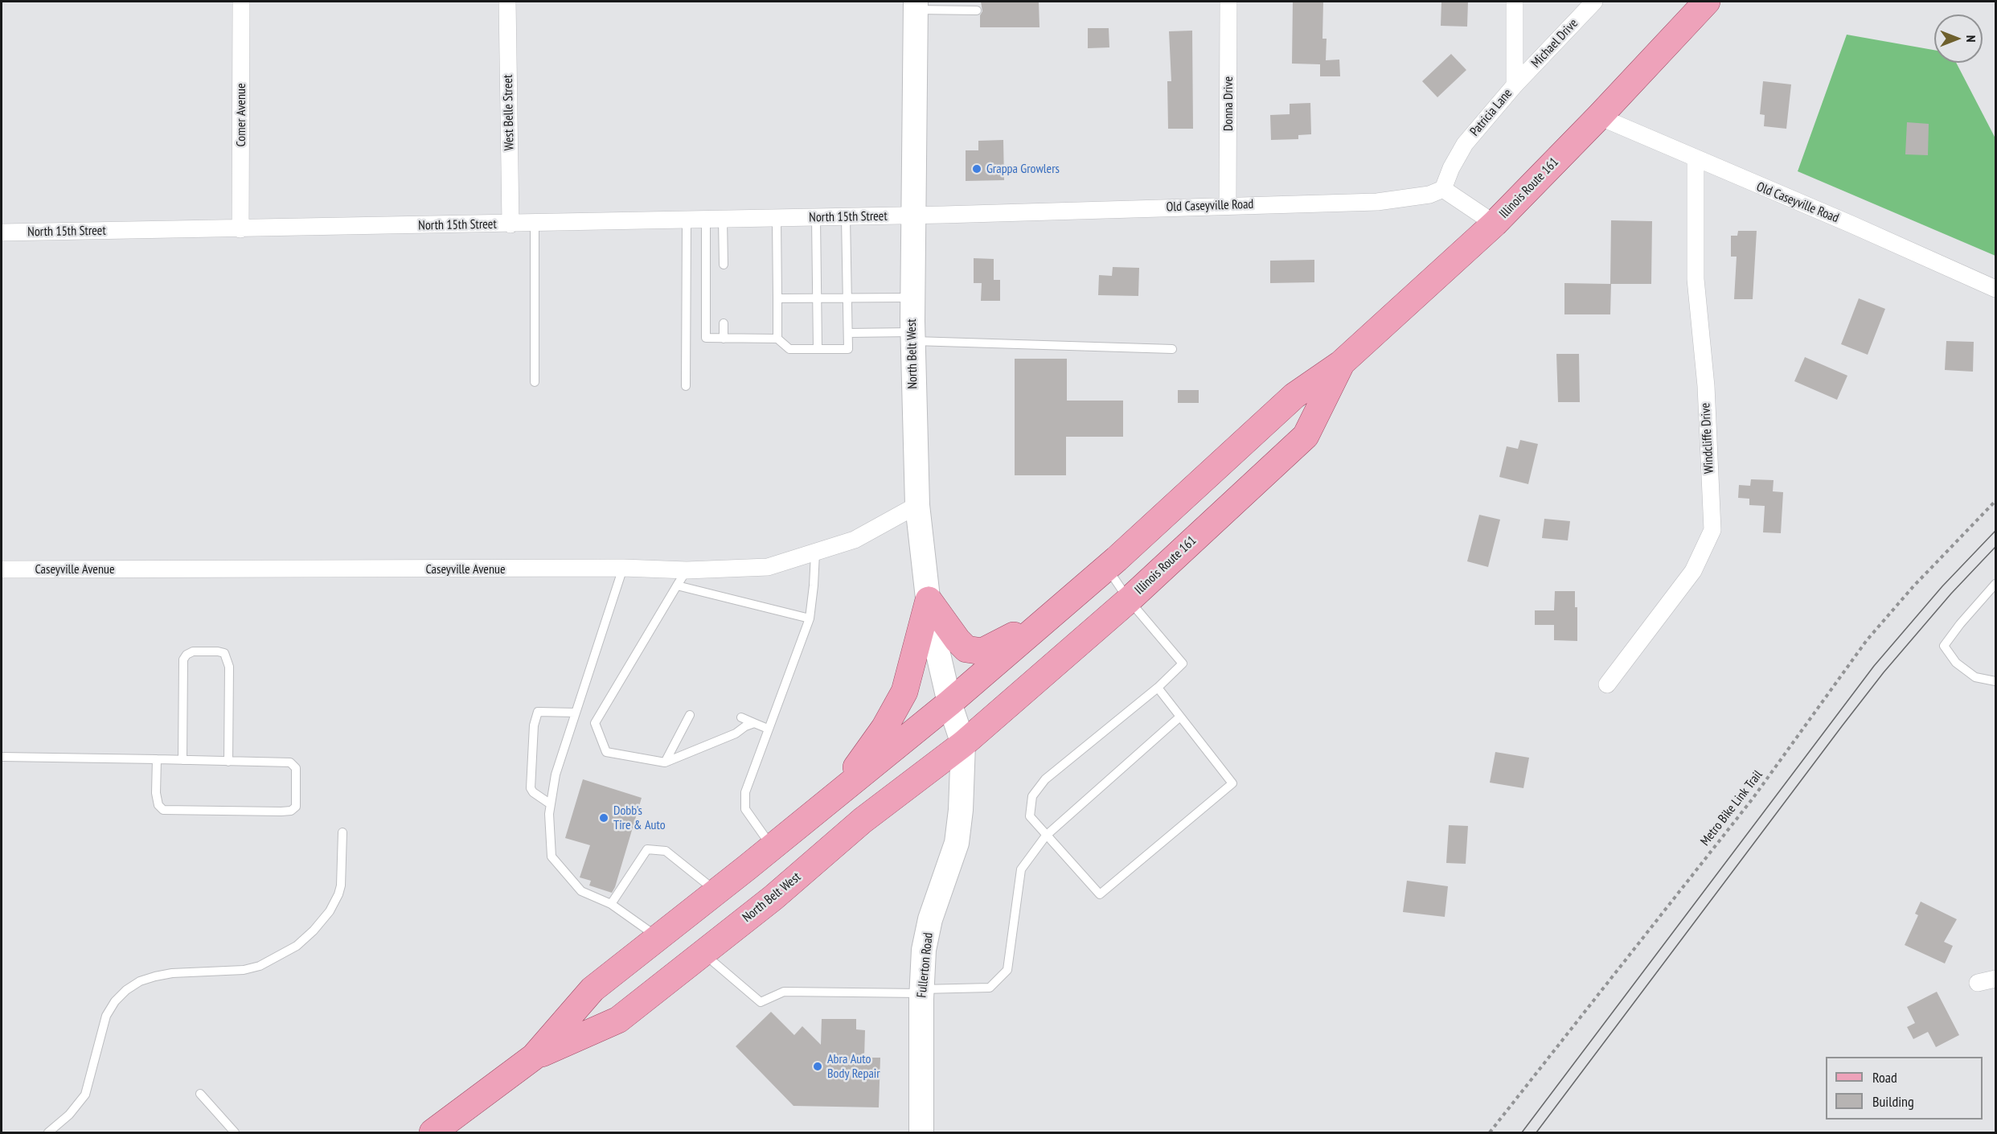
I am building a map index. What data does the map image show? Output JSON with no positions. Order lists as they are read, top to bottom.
{
  "streets": {
    "main road": ["Illinois Route 161", "North Belt West", "Fullerton Road"],
    "street": [
      "Michael Drive",
      "Donna Drive",
      "West Belle Street",
      "Patricia Lane",
      "Comer Avenue",
      "Old Caseyville Road",
      "North 15th Street",
      "Windcliffe Drive",
      "Caseyville Avenue"
    ],
    "path": ["Metro Bike Link Trail"]
  },
  "crossings": [
    ["Michael Drive", "Patricia Lane"],
    ["Donna Drive", "Old Caseyville Road"],
    ["West Belle Street", "North 15th Street"],
    ["Patricia Lane", "Old Caseyville Road"],
    ["Comer Avenue", "North 15th Street"],
    ["Illinois Route 161", "Old Caseyville Road"],
    ["Illinois Route 161", "North Belt West"],
    ["Illinois Route 161", "Fullerton Road"],
    ["Old Caseyville Road", "North 15th Street"],
    ["Old Caseyville Road", "North Belt West"],
    ["Old Caseyville Road", "Windcliffe Drive"],
    ["North 15th Street", "North Belt West"],
    ["North Belt West", "Caseyville Avenue"],
    ["North Belt West", "Fullerton Road"]
  ],
  "places": ["Grappa Growlers", "Dobb's Tire & Auto", "Abra Auto Body Repair"],
  "legend": ["Road", "Building"],
  "north": "right"
}
